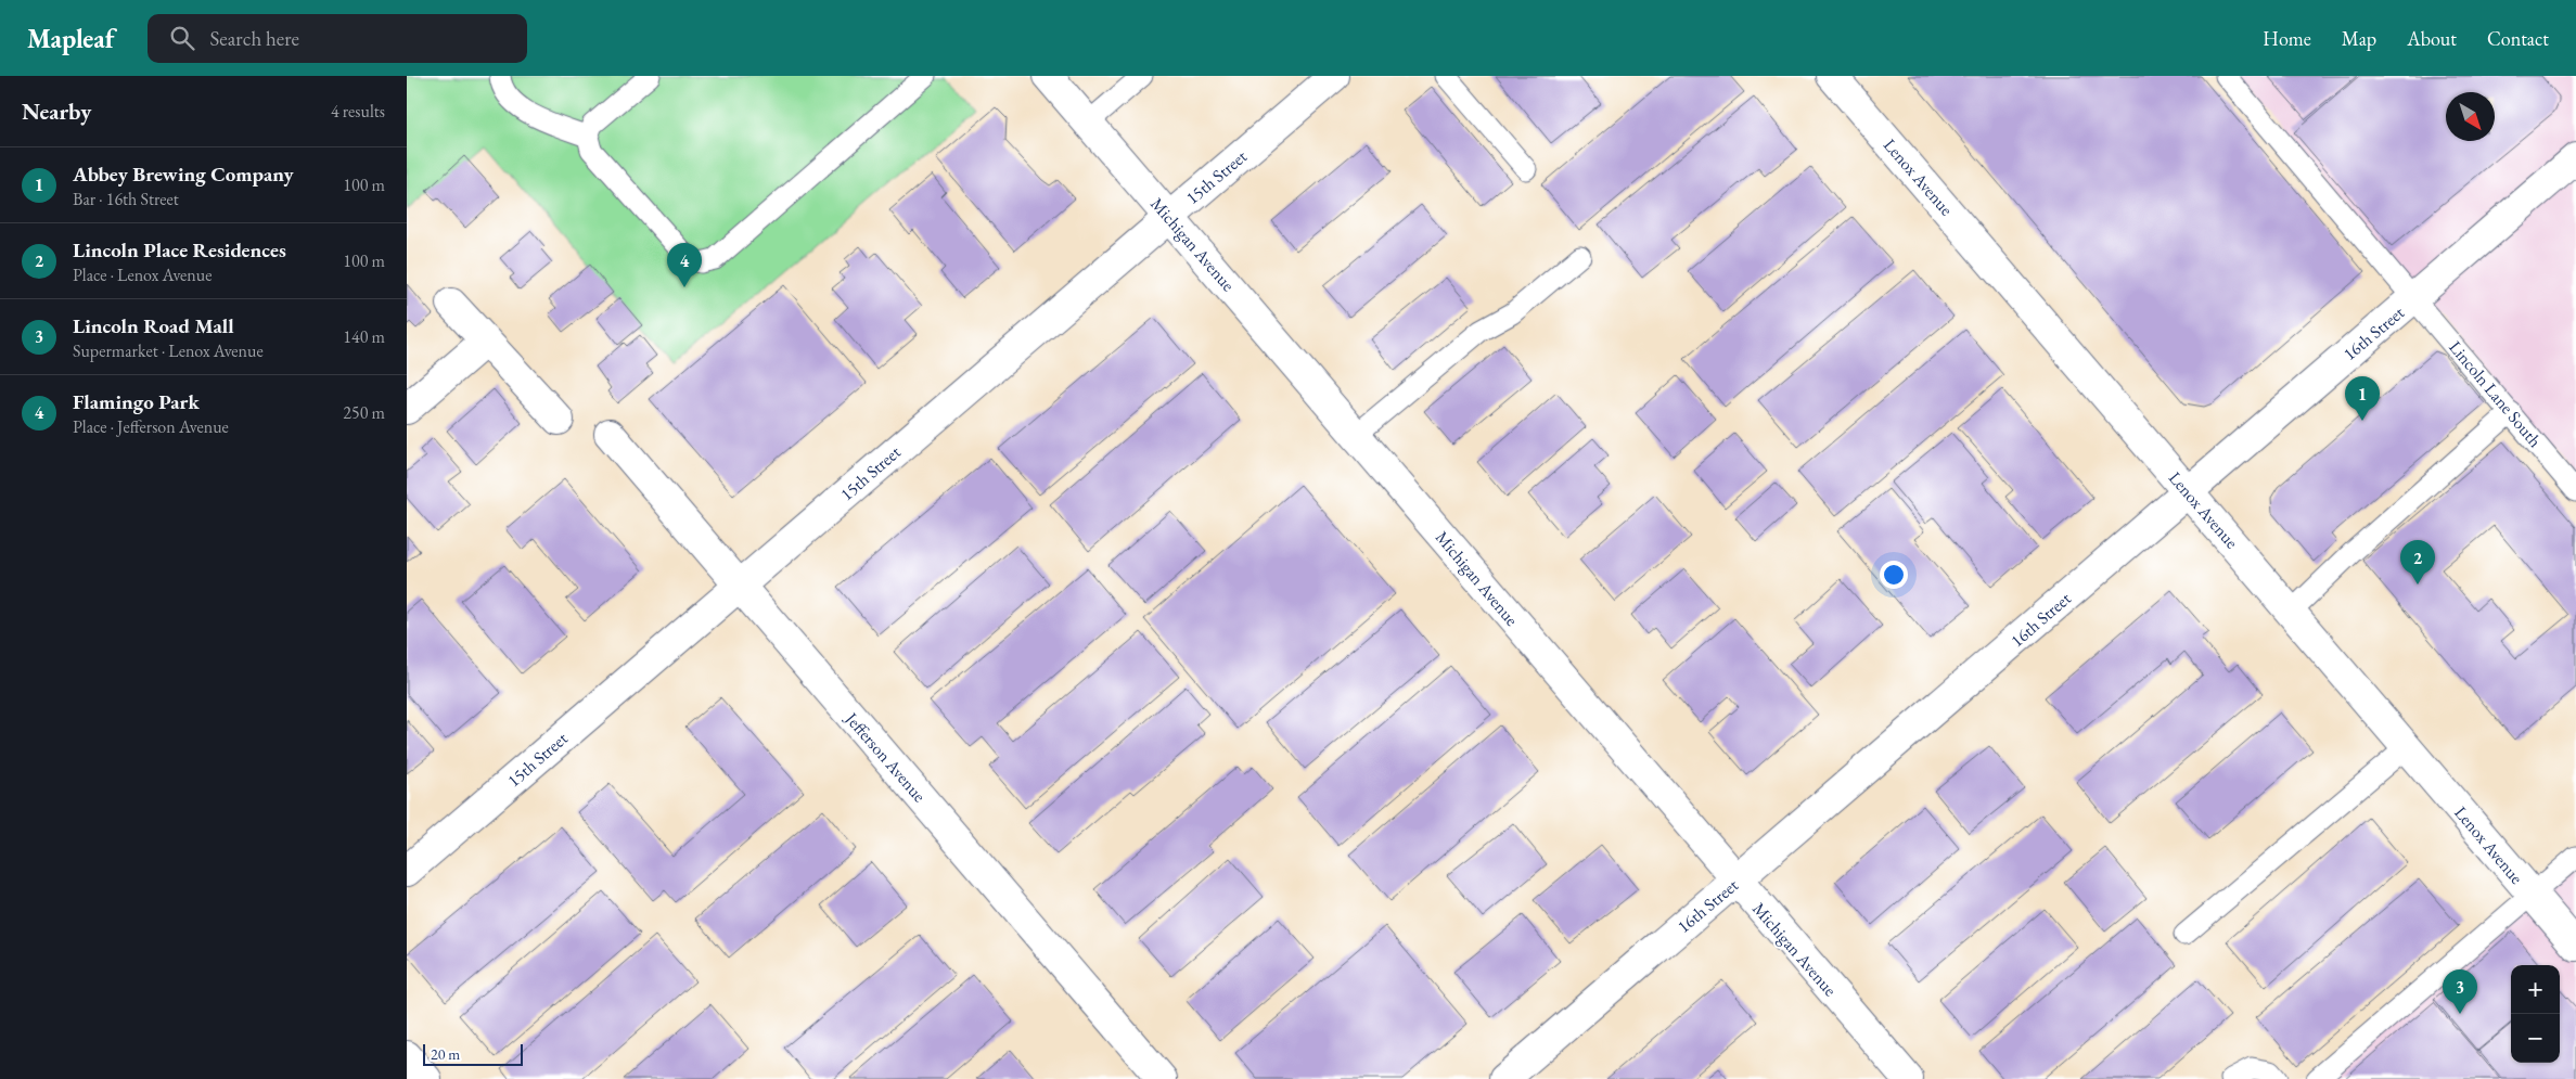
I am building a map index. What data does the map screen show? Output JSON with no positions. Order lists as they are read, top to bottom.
{
  "streets": {
    "street": [
      "15th Street",
      "Lenox Avenue",
      "Michigan Avenue",
      "16th Street",
      "Jefferson Avenue"
    ],
    "lane": ["Lincoln Lane South"]
  },
  "crossings": [
    ["15th Street", "Michigan Avenue"],
    ["15th Street", "Jefferson Avenue"],
    ["Lenox Avenue", "16th Street"],
    ["Michigan Avenue", "16th Street"],
    ["16th Street", "Lincoln Lane South"]
  ],
  "scale_bar": "20 m",
  "north": "bottom right",
  "page": {
    "header": "Mapleaf",
    "search": "Search here",
    "nav": [
      "Home",
      "Map",
      "About",
      "Contact"
    ],
    "heading": ["Nearby", "4 results"],
    "list": [
      {
        "mark": "1",
        "name": "Abbey Brewing Company",
        "note": "Bar · 16th Street",
        "value": "100 m"
      },
      {
        "mark": "2",
        "name": "Lincoln Place Residences",
        "note": "Place · Lenox Avenue",
        "value": "100 m"
      },
      {
        "mark": "3",
        "name": "Lincoln Road Mall",
        "note": "Supermarket · Lenox Avenue",
        "value": "140 m"
      },
      {
        "mark": "4",
        "name": "Flamingo Park",
        "note": "Place · Jefferson Avenue",
        "value": "250 m"
      }
    ],
    "pins": [
      "4",
      "1",
      "2",
      "3"
    ],
    "map_buttons": ["+", "−"],
    "scale": "20 m"
  }
}
